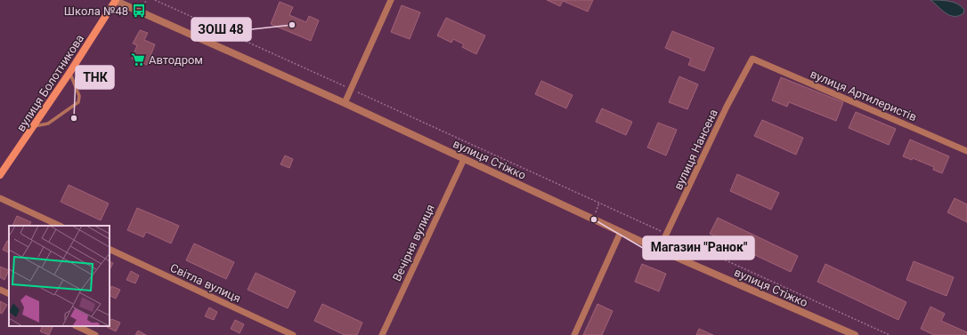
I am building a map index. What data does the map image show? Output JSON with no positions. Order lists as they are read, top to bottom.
{
  "streets": {
    "main road": ["вулиця Болотникова"],
    "street": [
      "вулиця Артилеристів",
      "вулиця Нансена",
      "вулиця Стіжко",
      "Вечірня вулиця",
      "Світла вулиця"
    ]
  },
  "crossings": [
    ["вулиця Болотникова", "вулиця Стіжко"],
    ["вулиця Артилеристів", "вулиця Нансена"],
    ["вулиця Нансена", "вулиця Стіжко"],
    ["вулиця Стіжко", "Вечірня вулиця"]
  ],
  "places": {
    "bus stop": ["Школа №48"],
    "other": ["ЗОШ 48", "ТНК", "Магазин \"Ранок\""],
    "supermarket": ["Автодром"]
  }
}
